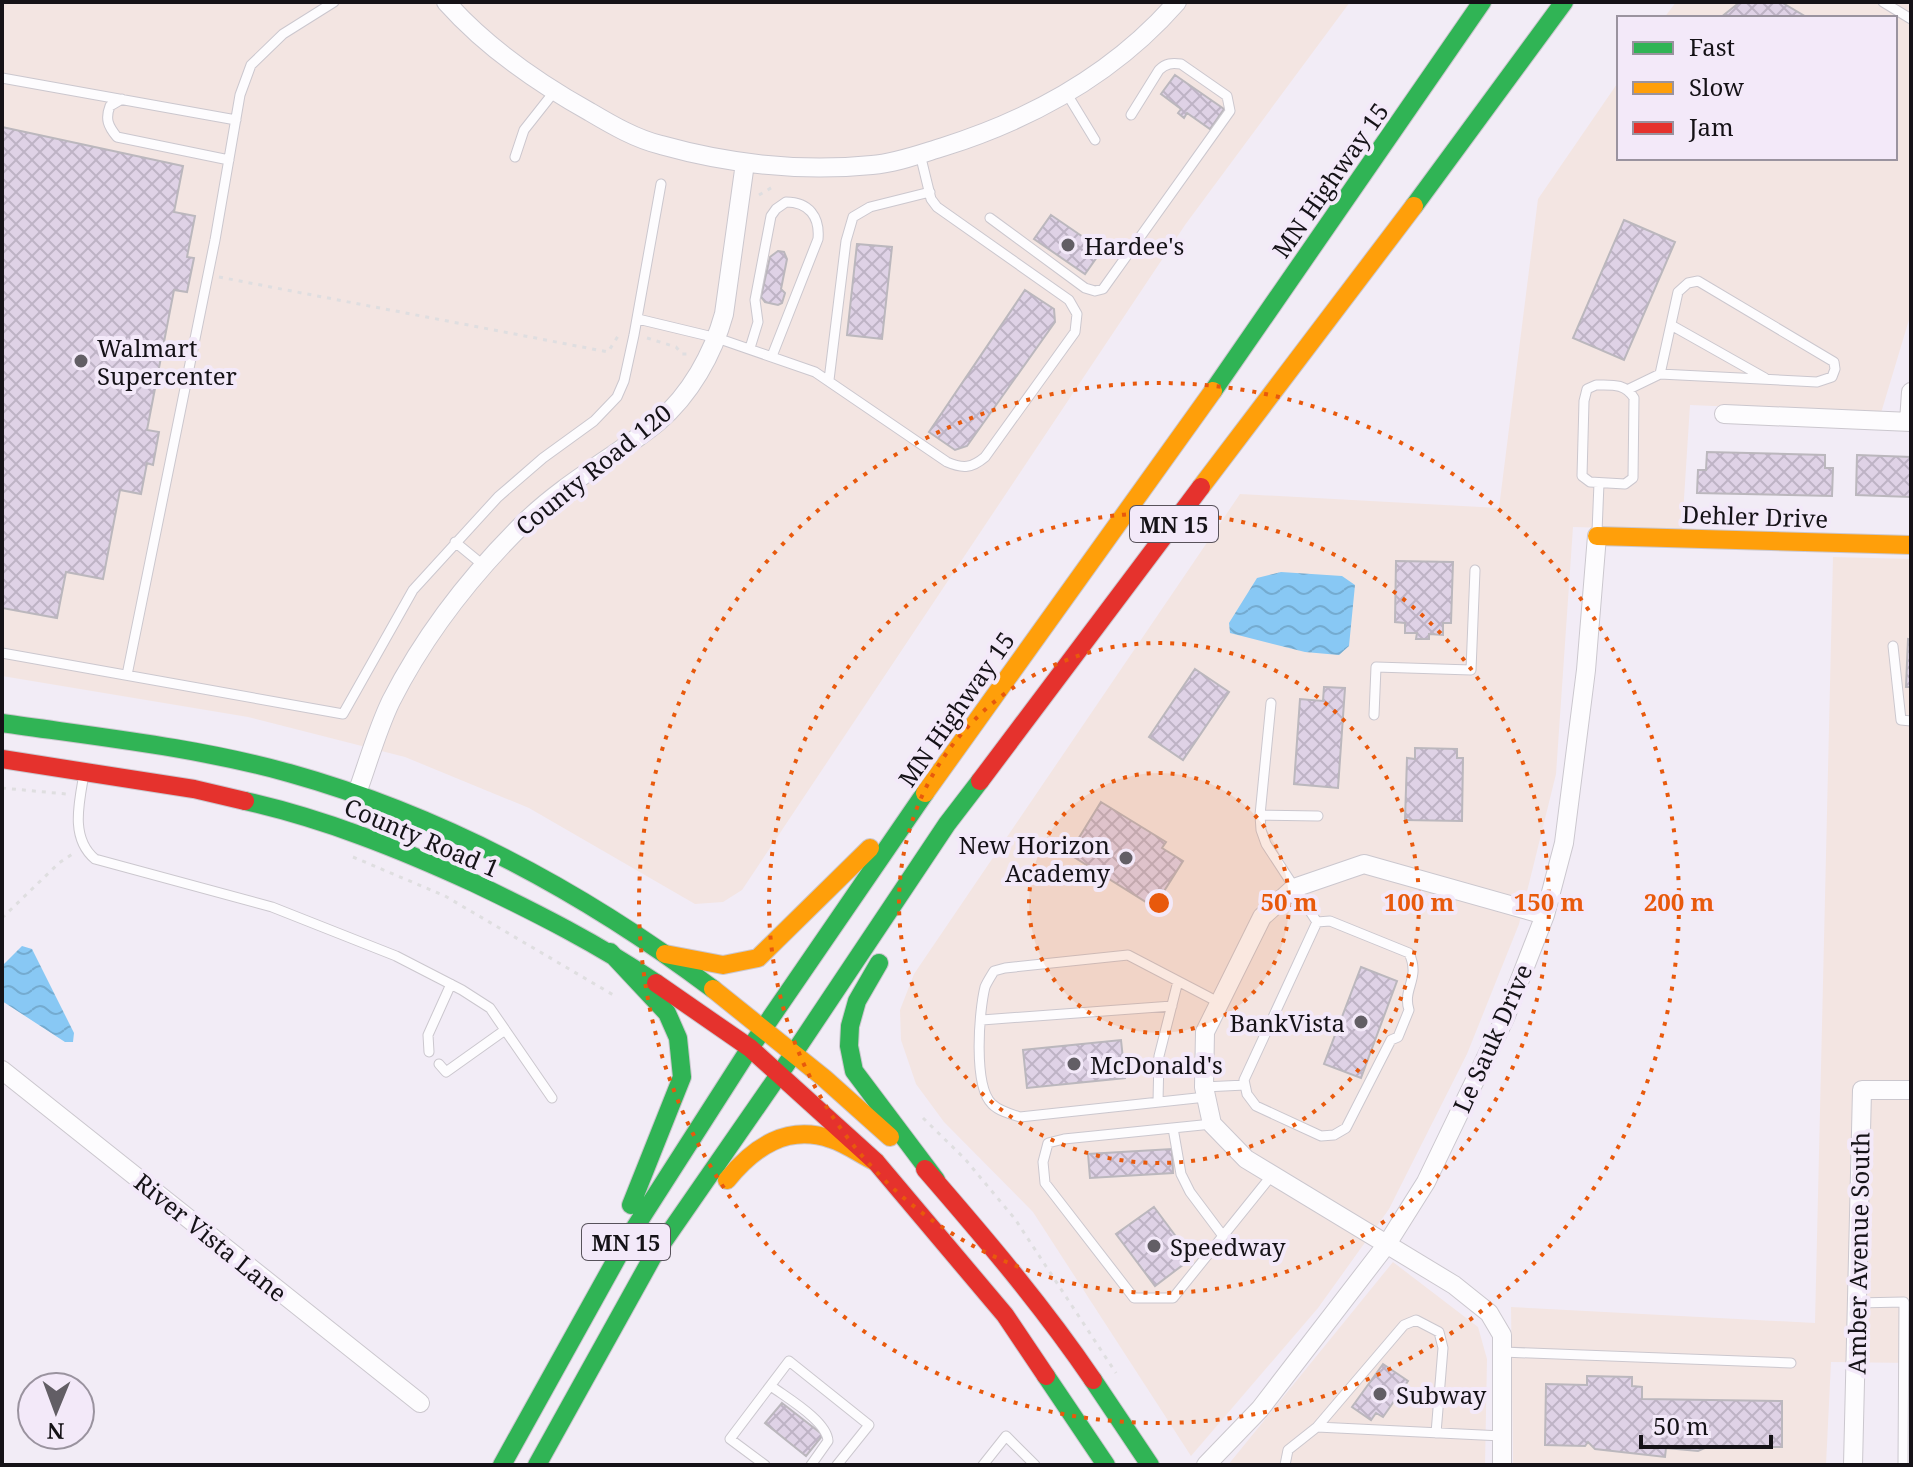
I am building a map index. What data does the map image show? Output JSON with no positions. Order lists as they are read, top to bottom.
{
  "streets": {
    "main road": [
      "MN Highway 15",
      "Dehler Drive",
      "MN 15",
      "County Road 1"
    ],
    "street": [
      "County Road 120",
      "Le Sauk Drive",
      "River Vista Lane",
      "Amber Avenue South"
    ]
  },
  "crossings": [
    ["MN Highway 15", "County Road 1"],
    ["County Road 120", "County Road 1"],
    ["Dehler Drive", "Le Sauk Drive"],
    ["MN 15", "County Road 1"]
  ],
  "places": [
    "Hardee's",
    "Walmart Supercenter",
    "New Horizon Academy",
    "BankVista",
    "McDonald's",
    "Speedway",
    "Subway"
  ],
  "legend": ["Fast", "Slow", "Jam"],
  "scale_bar": "50 m",
  "north": "bottom",
  "rings": [
    "50 m",
    "100 m",
    "150 m",
    "200 m"
  ]
}
